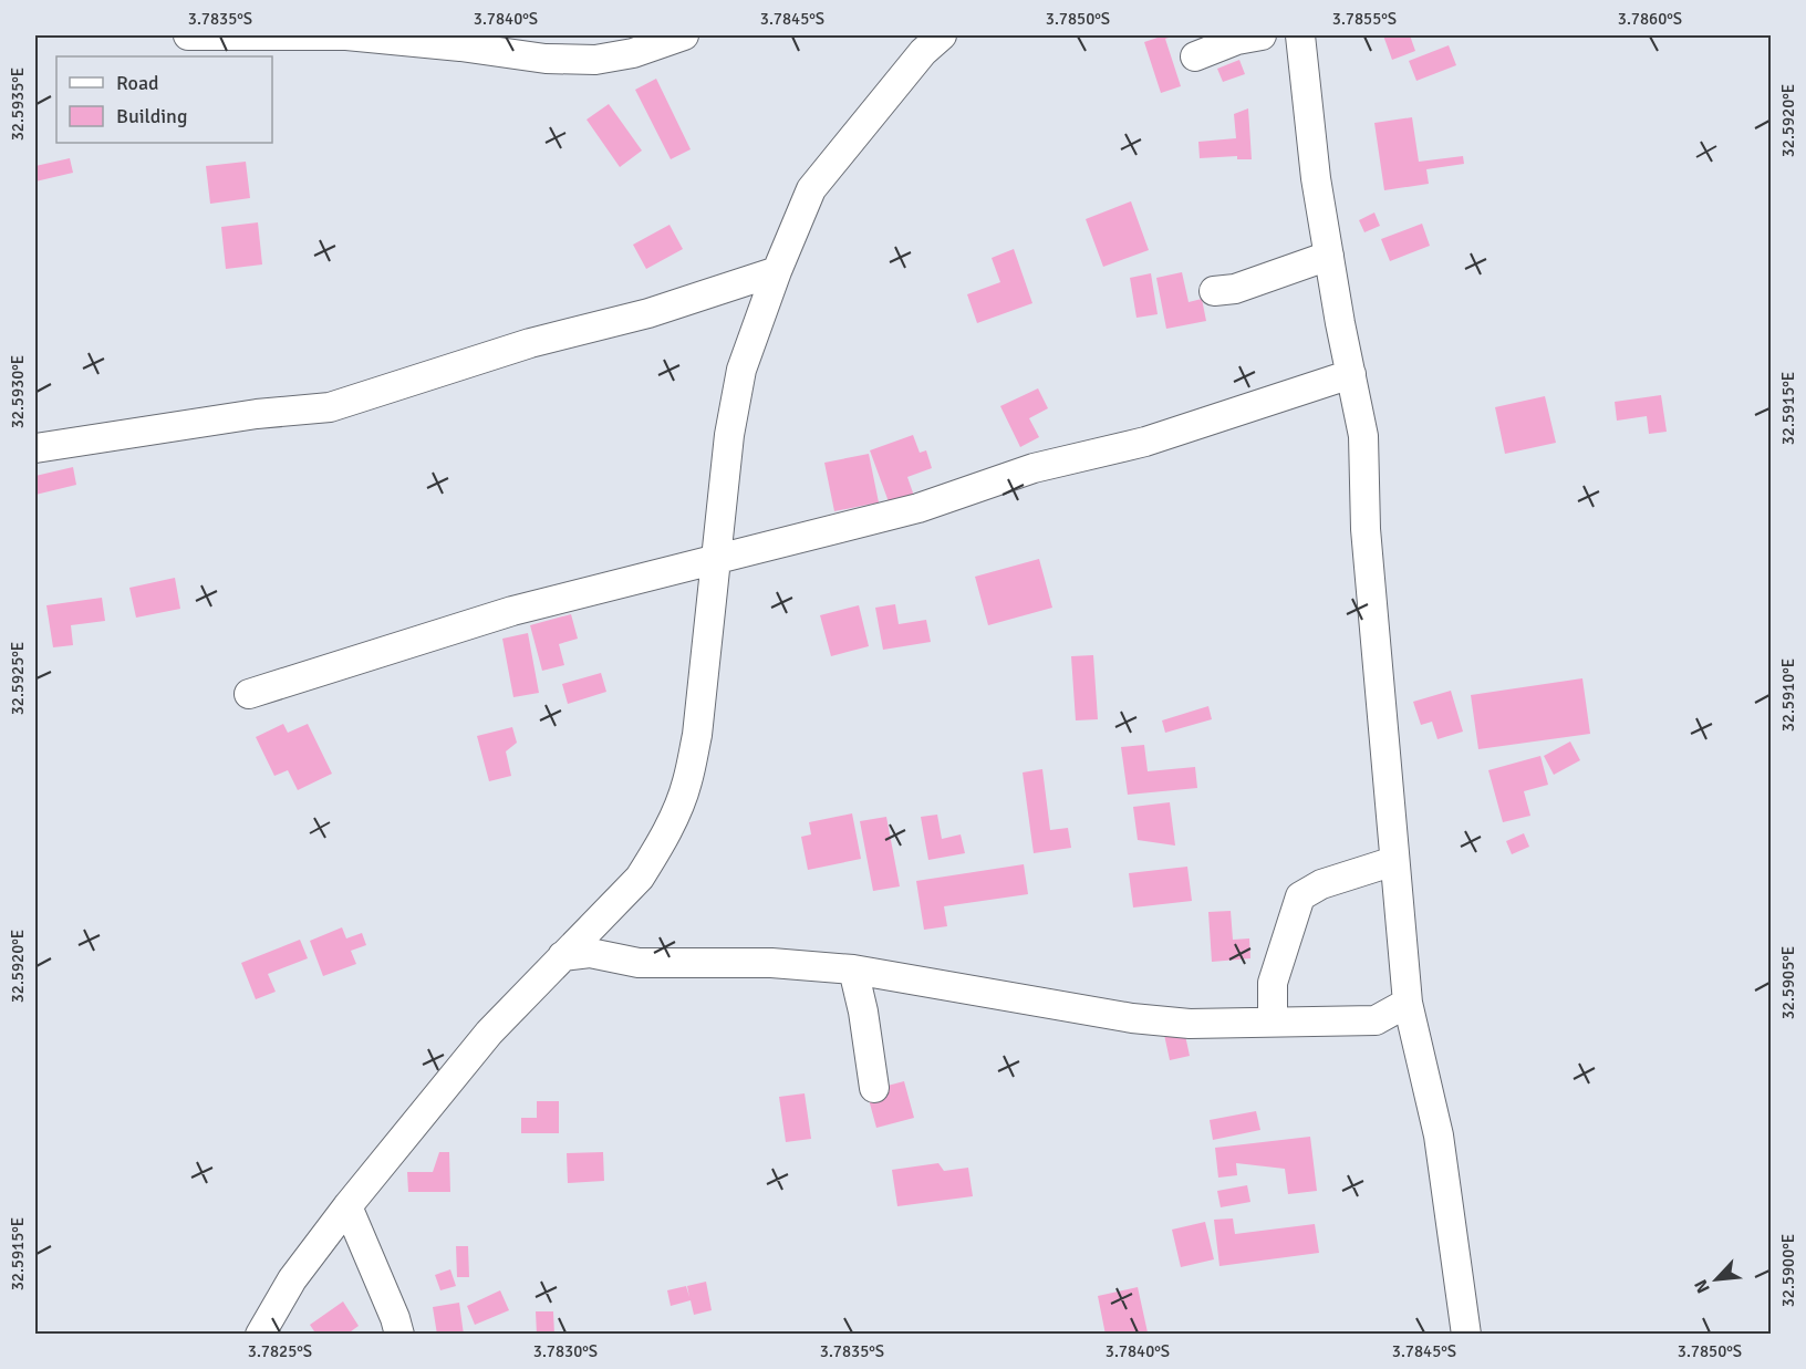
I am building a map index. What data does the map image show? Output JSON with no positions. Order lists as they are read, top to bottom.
{
  "legend": ["Road", "Building"],
  "north": "bottom left",
  "coordinates": [
    "3.7835°S",
    "3.7840°S",
    "3.7845°S",
    "3.7850°S",
    "3.7855°S",
    "3.7860°S",
    "32.5935°E",
    "32.5920°E",
    "32.5930°E",
    "32.5915°E",
    "32.5925°E",
    "32.5910°E",
    "32.5905°E",
    "32.5900°E",
    "3.7825°S",
    "3.7830°S"
  ]
}
